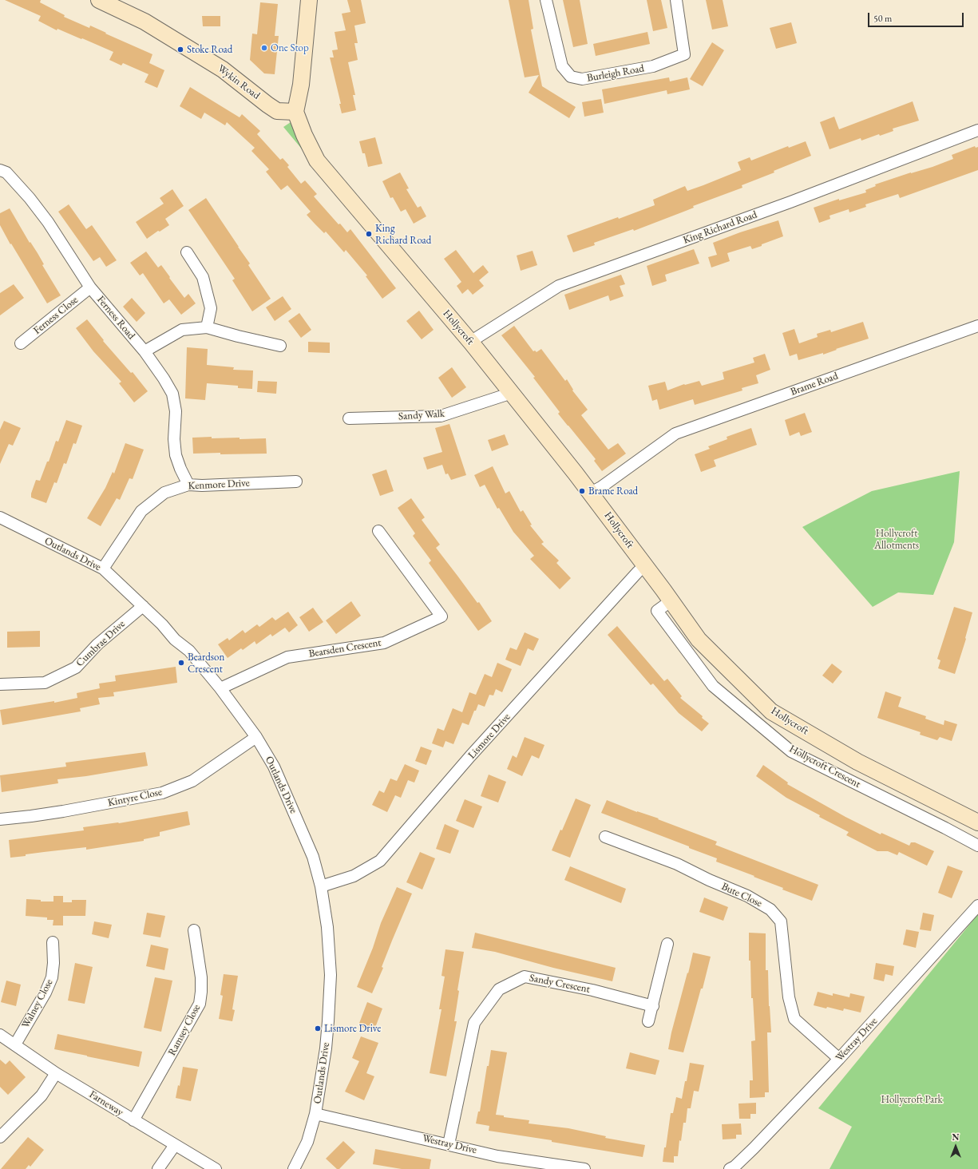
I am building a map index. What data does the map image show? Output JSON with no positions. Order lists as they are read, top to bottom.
{
  "streets": {
    "street": [
      "Burleigh Road",
      "Wykin Road",
      "King Richard Road",
      "Ferness Close",
      "Ferness Road",
      "Hollycroft",
      "Brame Road",
      "Sandy Walk",
      "Kenmore Drive",
      "Outlands Drive",
      "Cumbrae Drive",
      "Bearsden Crescent",
      "Lismore Drive",
      "Hollycroft Crescent",
      "Kintyre Close",
      "Bute Close",
      "Sandy Crescent",
      "Walney Close",
      "Ramsey Close",
      "Westray Drive",
      "Farneway"
    ]
  },
  "crossings": [
    ["Wykin Road", "Hollycroft"],
    ["King Richard Road", "Hollycroft"],
    ["Ferness Close", "Ferness Road"],
    ["Ferness Road", "Kenmore Drive"],
    ["Hollycroft", "Brame Road"],
    ["Hollycroft", "Sandy Walk"],
    ["Hollycroft", "Lismore Drive"],
    ["Hollycroft", "Hollycroft Crescent"],
    ["Kenmore Drive", "Outlands Drive"],
    ["Outlands Drive", "Cumbrae Drive"],
    ["Outlands Drive", "Bearsden Crescent"],
    ["Outlands Drive", "Lismore Drive"],
    ["Outlands Drive", "Kintyre Close"],
    ["Outlands Drive", "Westray Drive"],
    ["Bute Close", "Westray Drive"],
    ["Sandy Crescent", "Westray Drive"],
    ["Walney Close", "Farneway"],
    ["Ramsey Close", "Farneway"]
  ],
  "parks": ["Hollycroft Allotments", "Hollycroft Park"],
  "places": [
    "One Stop",
    "Stoke Road",
    "King Richard Road",
    "Brame Road",
    "Beardson Crescent",
    "Lismore Drive"
  ],
  "scale_bar": "50 m",
  "north": "top"
}
